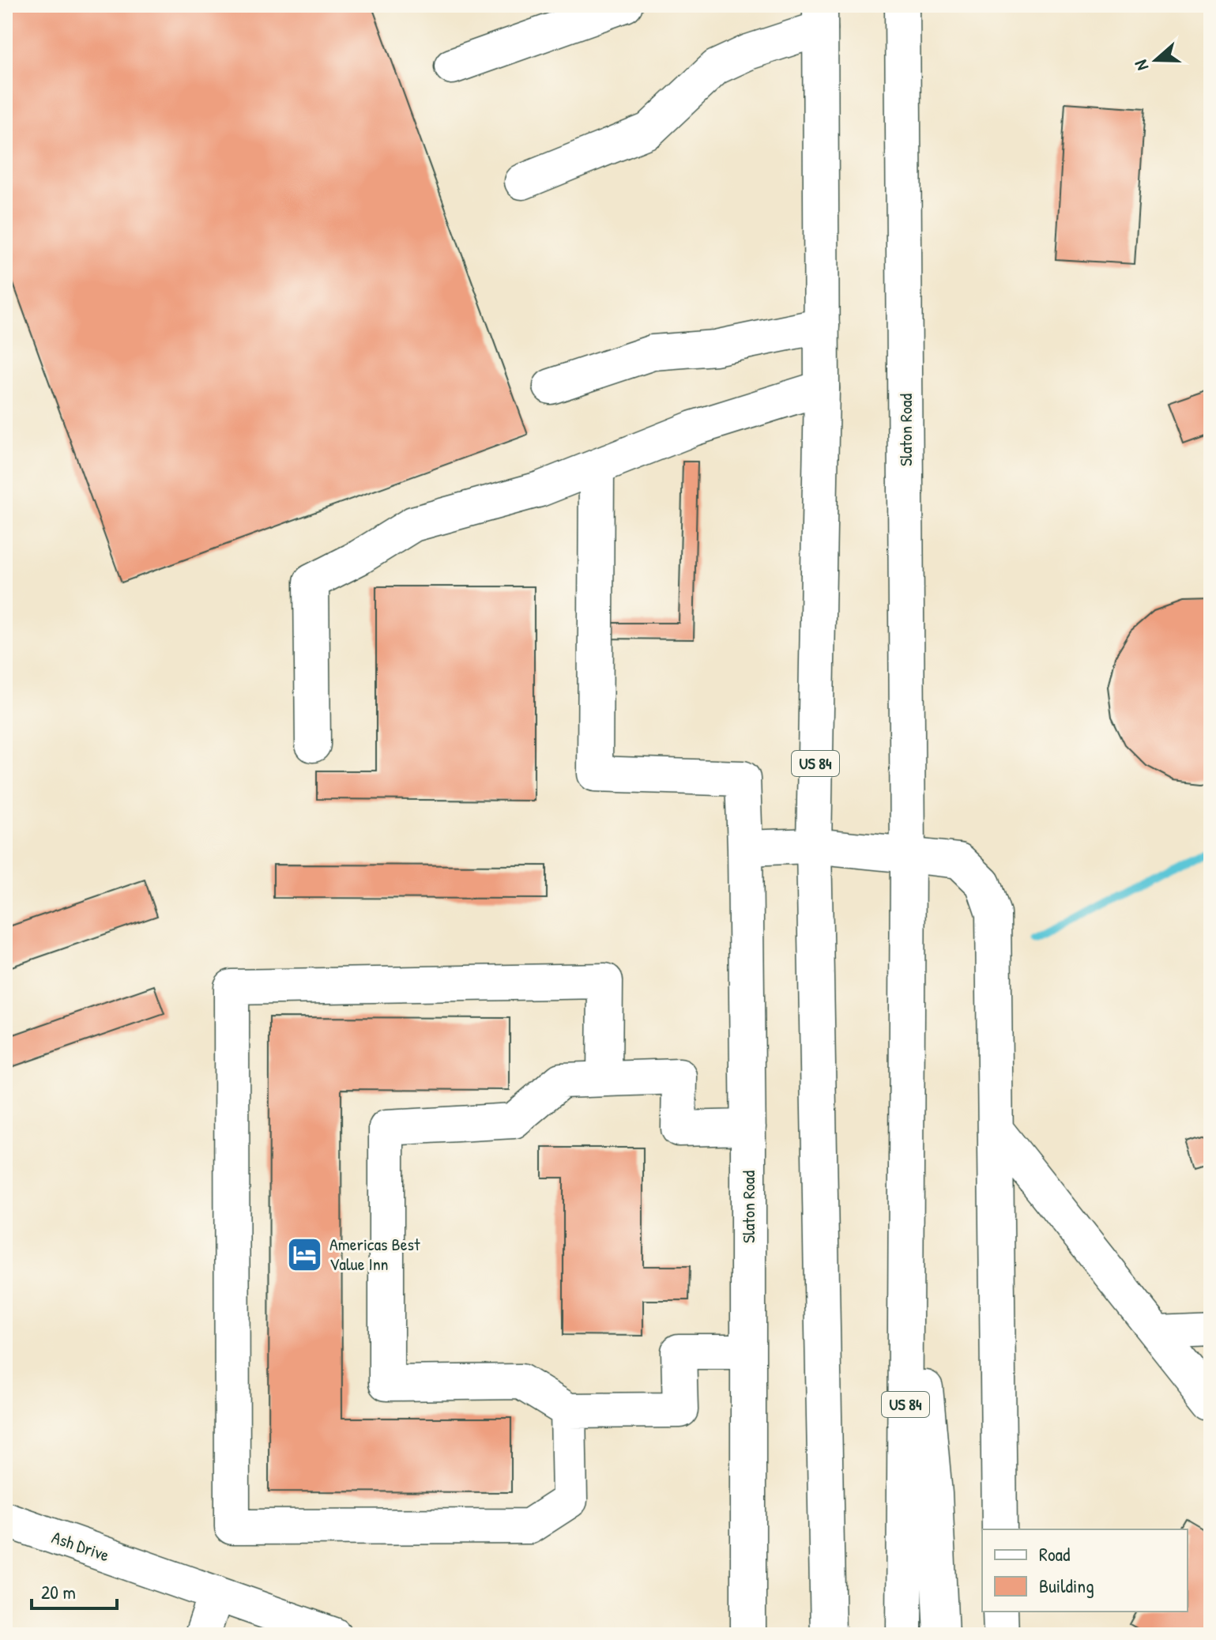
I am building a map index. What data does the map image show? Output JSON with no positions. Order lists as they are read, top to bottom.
{
  "streets": {
    "main road": ["Slaton Road", "US 84", "Ash Drive"]
  },
  "places": {
    "hotel": ["Americas Best Value Inn"]
  },
  "legend": ["Road", "Building"],
  "scale_bar": "20 m",
  "north": "left"
}
